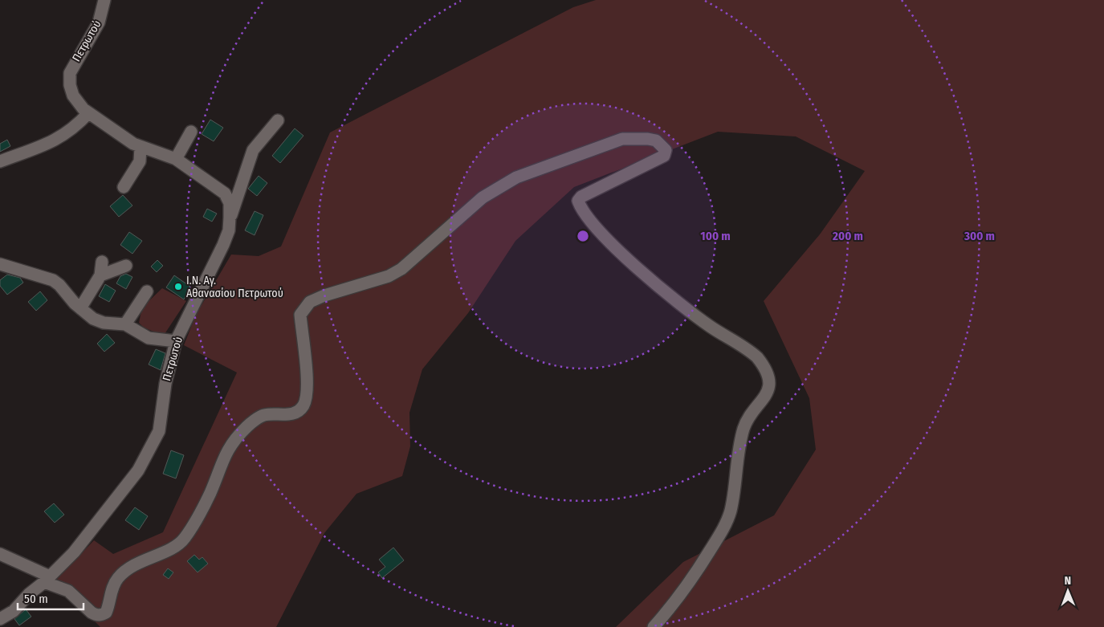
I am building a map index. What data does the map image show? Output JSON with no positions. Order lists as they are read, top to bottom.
{
  "streets": {
    "street": ["Πετρωτού"]
  },
  "places": ["Ι.Ν. Αγ. Αθανασίου Πετρωτού"],
  "scale_bar": "50 m",
  "north": "top",
  "rings": ["100 m", "200 m", "300 m"]
}
